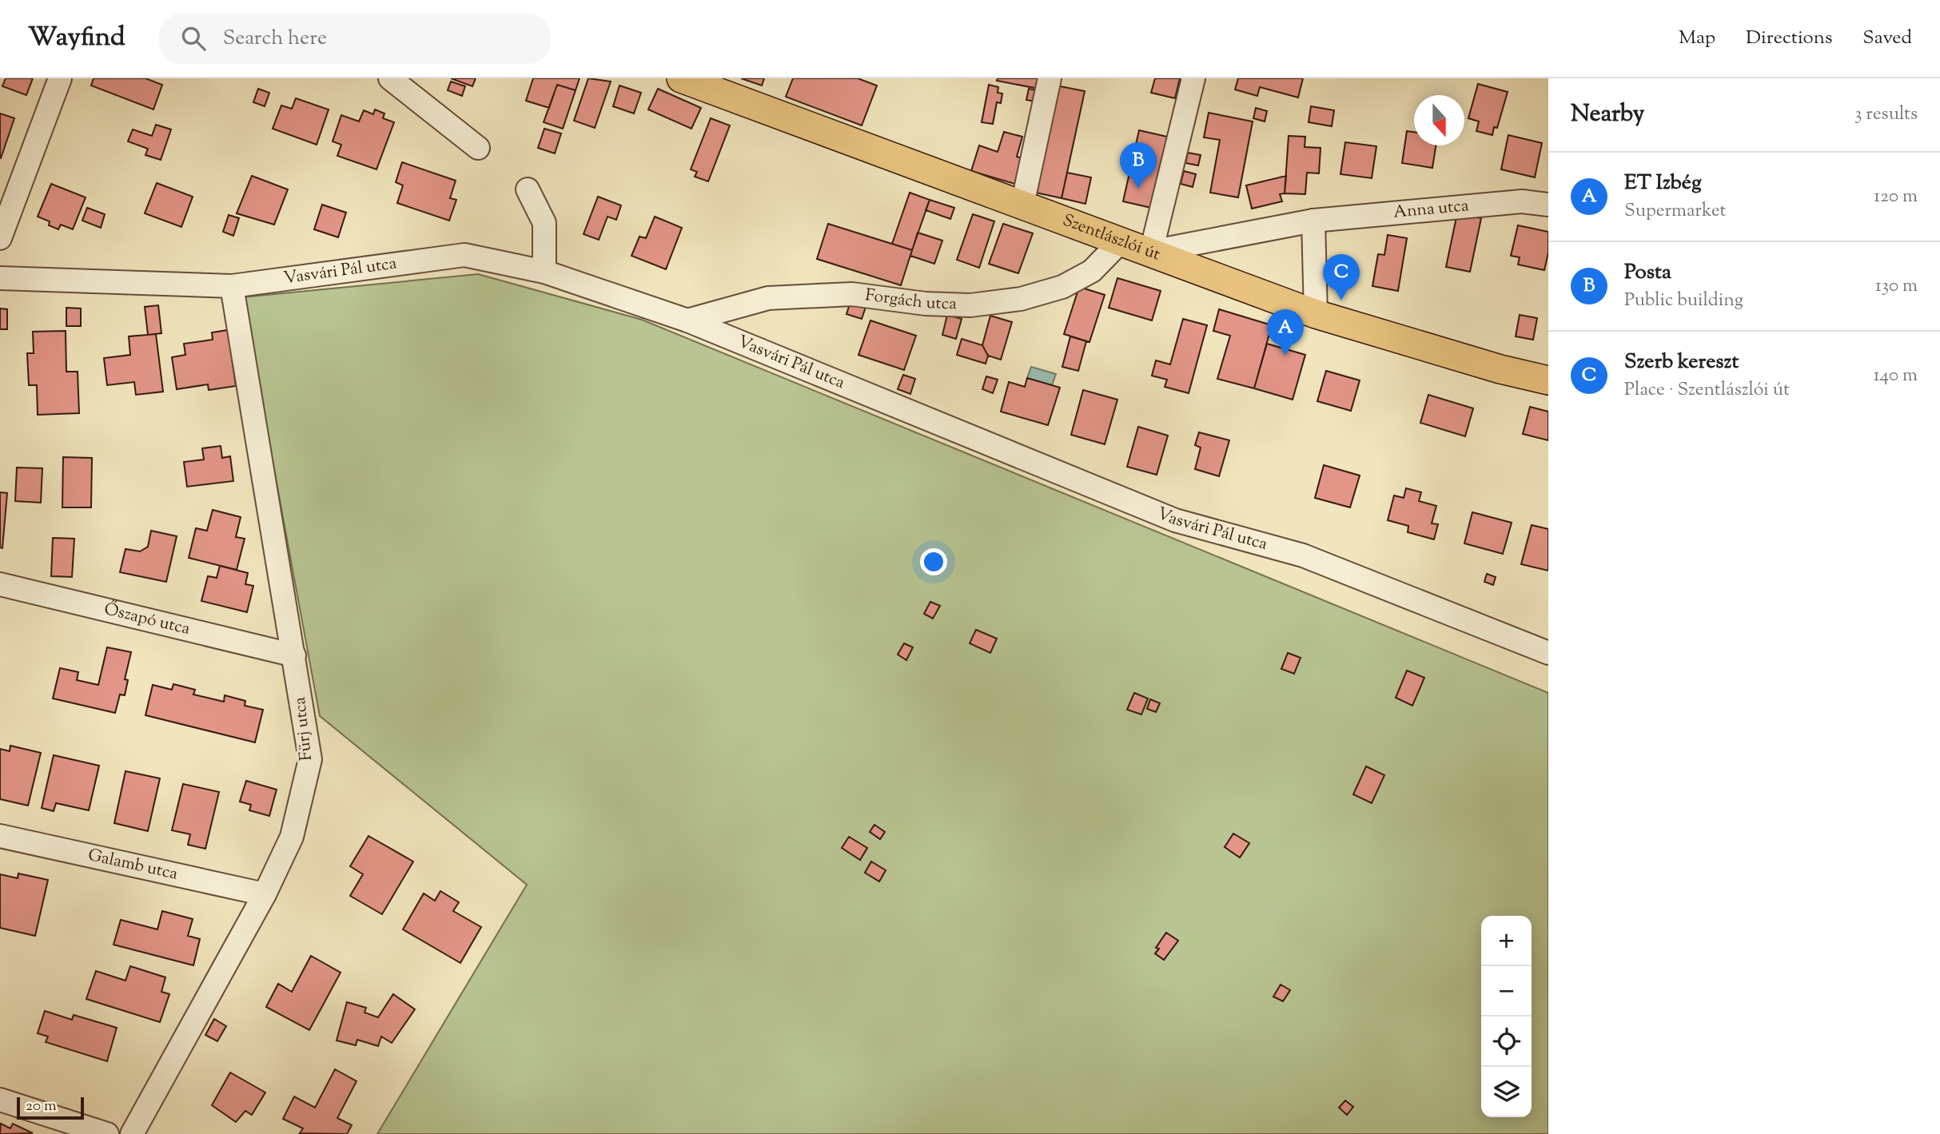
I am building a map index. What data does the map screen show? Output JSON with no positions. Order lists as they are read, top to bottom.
{
  "streets": {
    "main road": ["Szentlászlói út"],
    "street": [
      "Anna utca",
      "Vasvári Pál utca",
      "Forgách utca",
      "Őszapó utca",
      "Fürj utca",
      "Galamb utca"
    ]
  },
  "crossings": [
    ["Anna utca", "Szentlászlói út"],
    ["Szentlászlói út", "Forgách utca"],
    ["Vasvári Pál utca", "Forgách utca"],
    ["Vasvári Pál utca", "Fürj utca"],
    ["Őszapó utca", "Fürj utca"],
    ["Fürj utca", "Galamb utca"]
  ],
  "scale_bar": "20 m",
  "north": "bottom",
  "page": {
    "header": "Wayfind",
    "search": "Search here",
    "nav": ["Map", "Directions", "Saved"],
    "heading": ["Nearby", "3 results"],
    "pins": ["B", "C", "A"],
    "list": [
      {
        "mark": "A",
        "name": "ET Izbég",
        "note": "Supermarket",
        "value": "120 m"
      },
      {
        "mark": "B",
        "name": "Posta",
        "note": "Public building",
        "value": "130 m"
      },
      {
        "mark": "C",
        "name": "Szerb kereszt",
        "note": "Place · Szentlászlói út",
        "value": "140 m"
      }
    ],
    "map_buttons": ["+", "−"],
    "scale": "20 m"
  }
}
